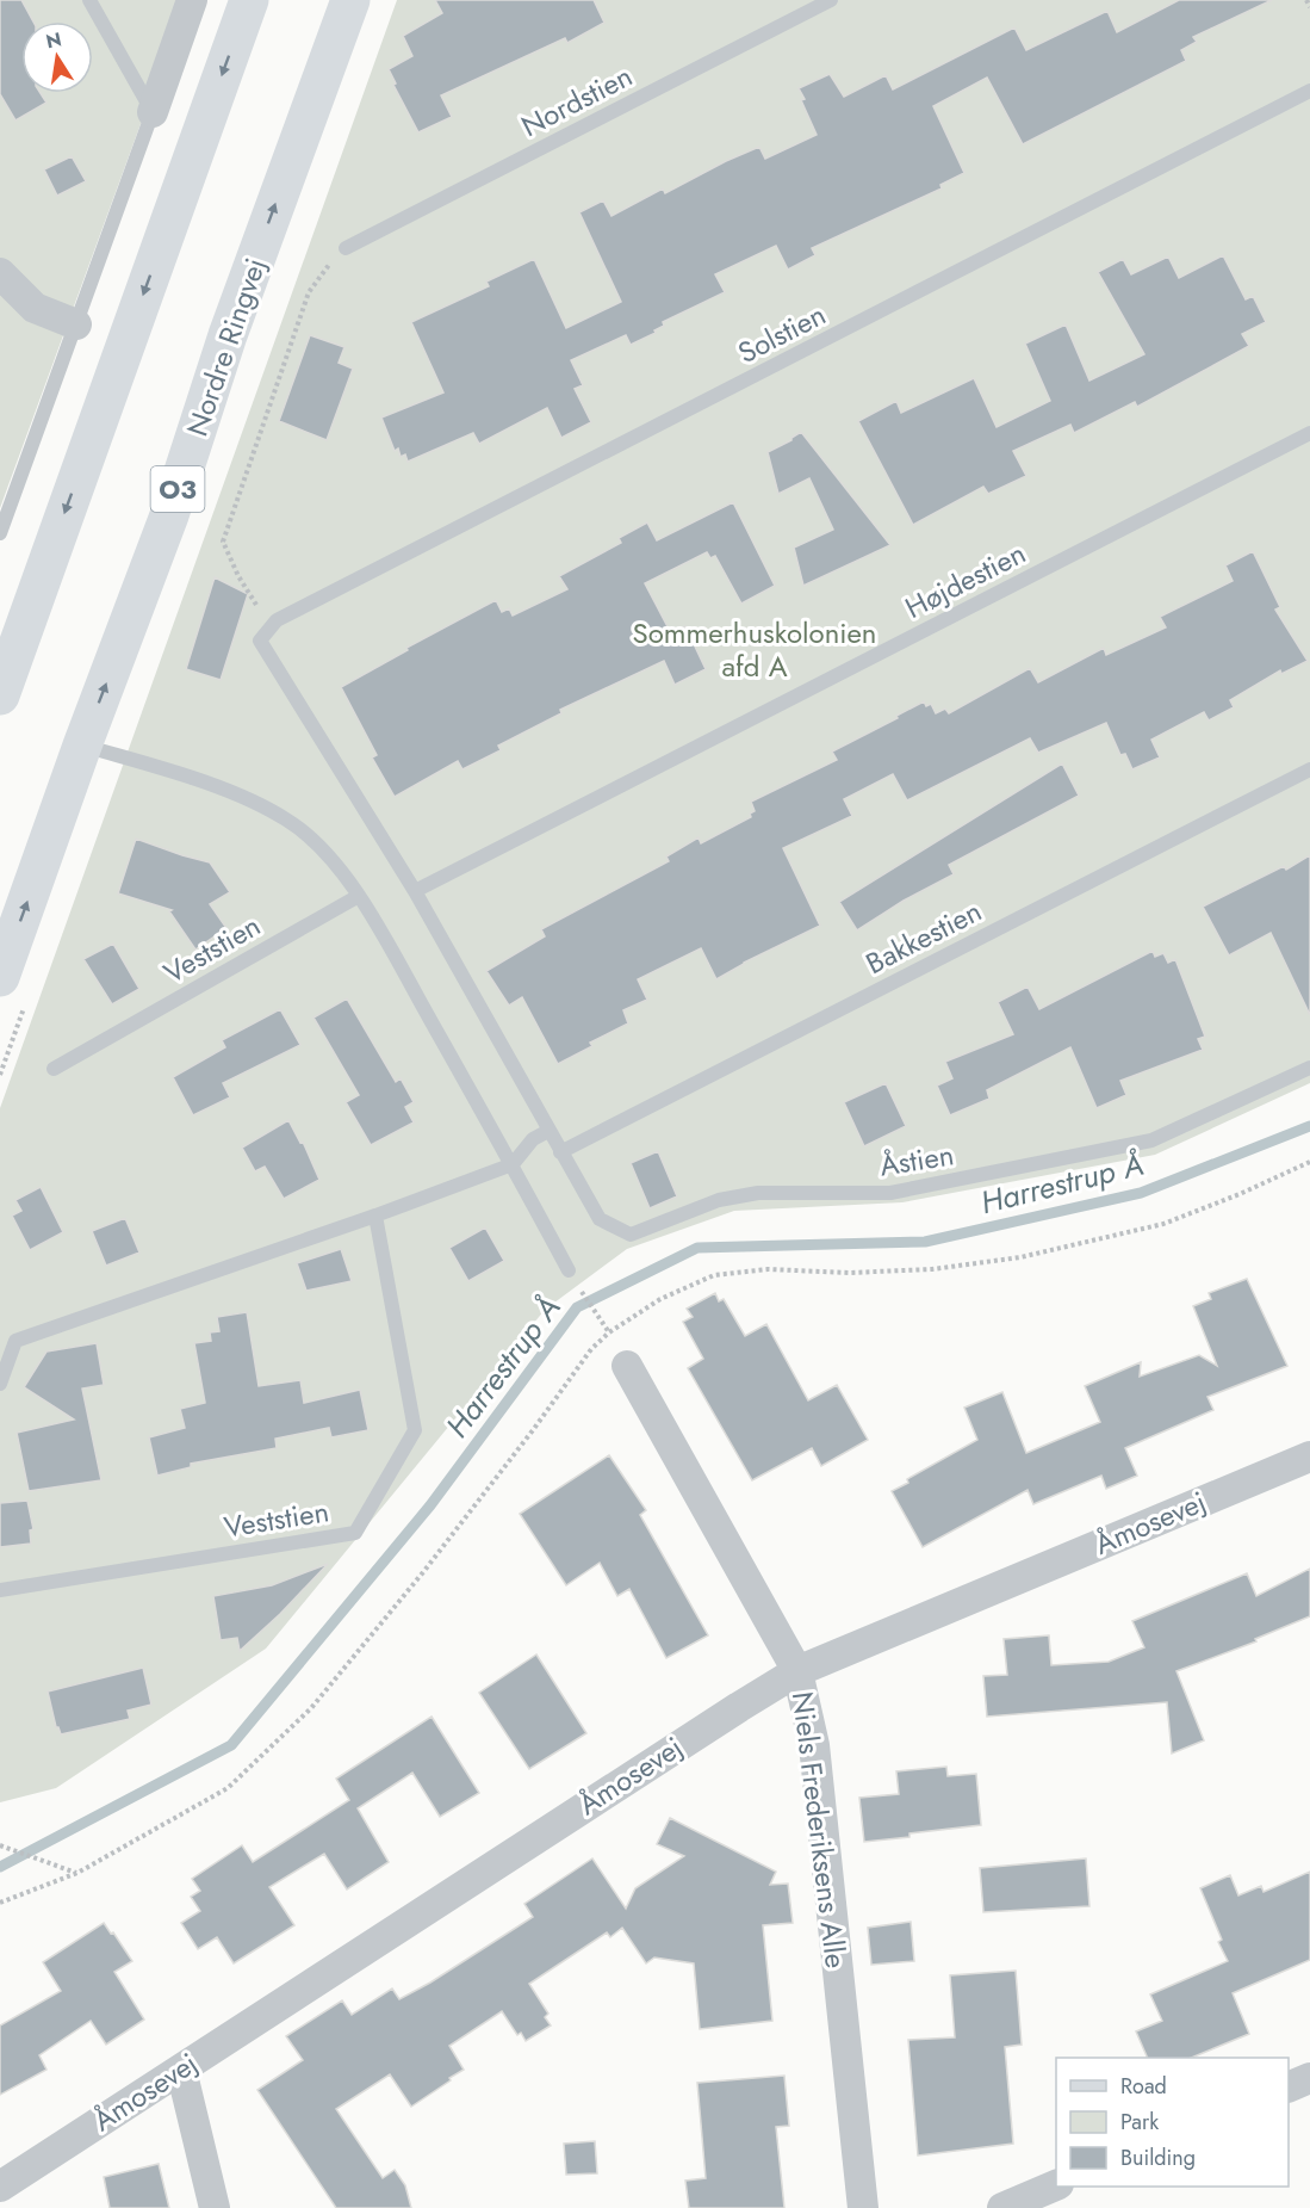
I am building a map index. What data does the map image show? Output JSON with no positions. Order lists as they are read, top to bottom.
{
  "streets": {
    "main road": ["Nordre Ringvej", "O3"],
    "street": ["Åmosevej", "Niels Frederiksens Alle"],
    "lane": [
      "Nordstien",
      "Solstien",
      "Højdestien",
      "Bakkestien",
      "Veststien",
      "Åstien"
    ]
  },
  "crossings": [
    ["Solstien", "Åstien"],
    ["Højdestien", "Åstien"],
    ["Bakkestien", "Åstien"],
    ["Åmosevej", "Niels Frederiksens Alle"]
  ],
  "water": ["Harrestrup Å"],
  "parks": ["Sommerhuskolonien afd A"],
  "legend": ["Road", "Park", "Building"],
  "north": "top"
}
